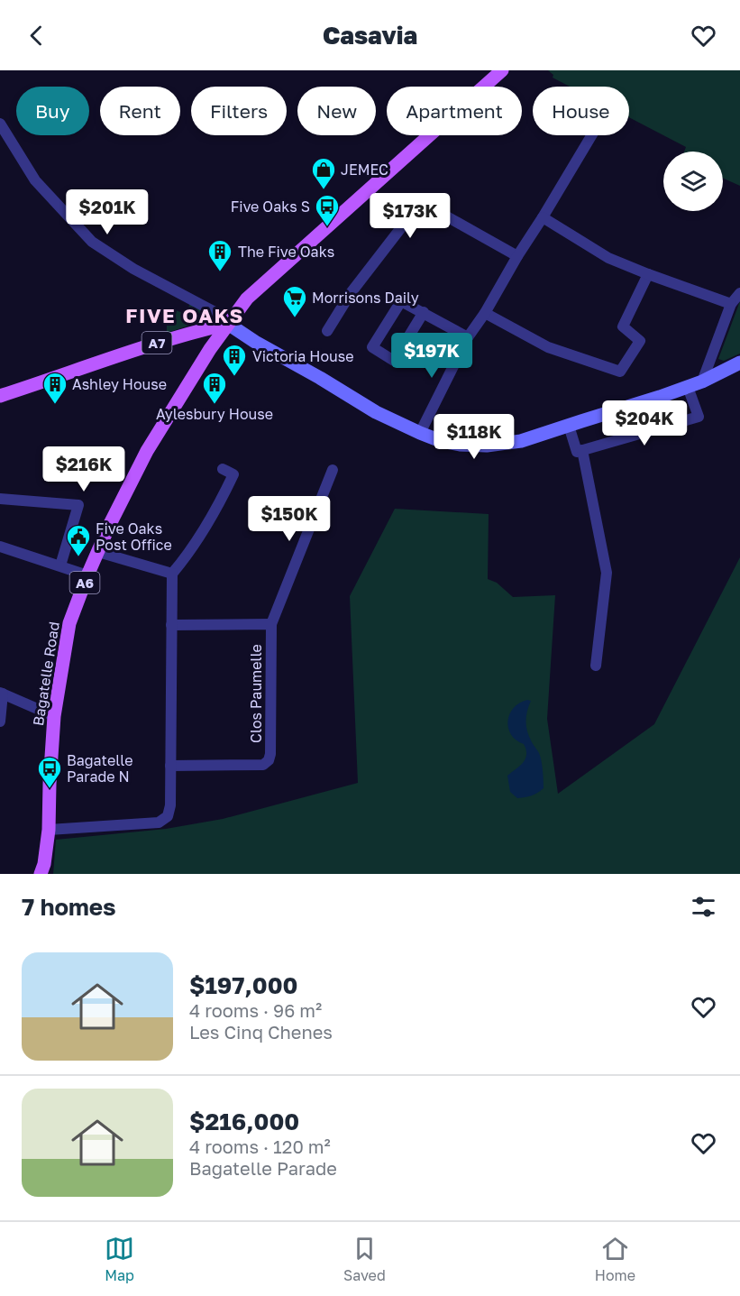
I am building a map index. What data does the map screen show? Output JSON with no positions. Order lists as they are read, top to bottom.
{
  "streets": {
    "main road": ["A7", "A6", "Bagatelle Road"],
    "street": ["Clos Paumelle"]
  },
  "crossings": [
    ["A7", "A6"],
    ["A7", "Bagatelle Road"],
    ["A6", "Bagatelle Road"]
  ],
  "districts": ["FIVE OAKS"],
  "places": {
    "shop": ["JEMEC"],
    "bus stop": ["Five Oaks S", "Bagatelle Parade N"],
    "building": [
      "The Five Oaks",
      "Victoria House",
      "Ashley House",
      "Aylesbury House"
    ],
    "supermarket": ["Morrisons Daily"],
    "public building": ["Five Oaks Post Office"]
  },
  "page": {
    "header": "Casavia",
    "chip": [
      "Buy",
      "Rent",
      "Filters",
      "New",
      "Apartment",
      "House"
    ],
    "price": [
      "$201K",
      "$173K",
      "$197K",
      "$204K",
      "$118K",
      "$216K",
      "$150K"
    ],
    "heading": "7 homes",
    "list": [
      {
        "name": "$197,000",
        "note": "4 rooms · 96 m² · Les Cinq Chenes"
      },
      {
        "name": "$216,000",
        "note": "4 rooms · 120 m² · Bagatelle Parade"
      }
    ],
    "tabs": ["Map", "Saved", "Home"]
  }
}
